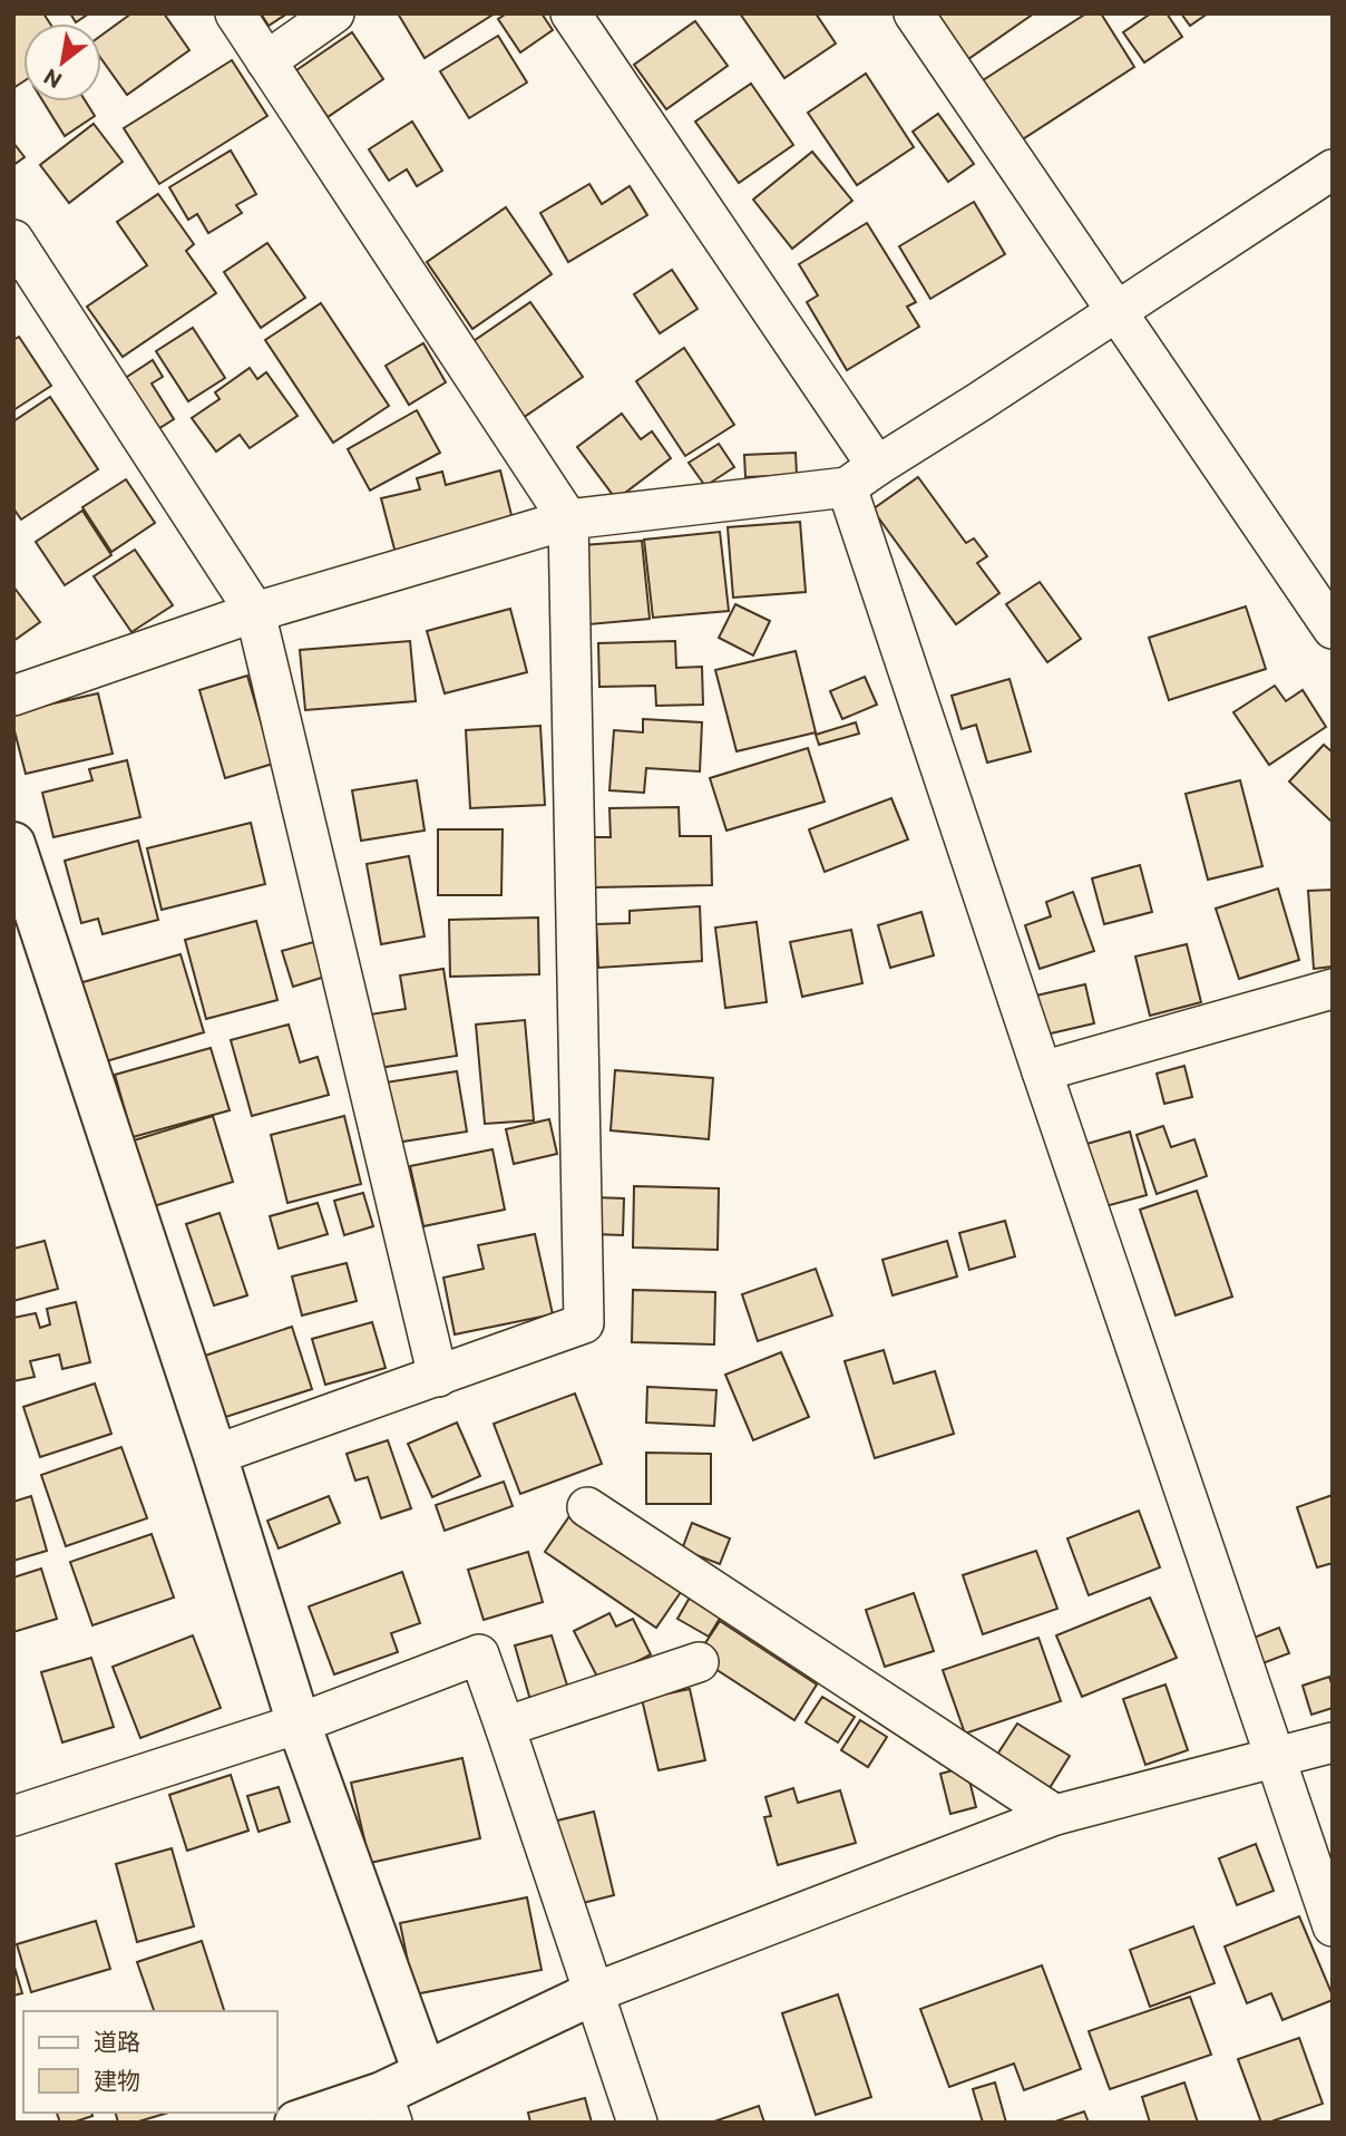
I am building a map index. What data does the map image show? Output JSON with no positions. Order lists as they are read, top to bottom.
{
  "legend": ["道路", "建物"],
  "north": "bottom left"
}
